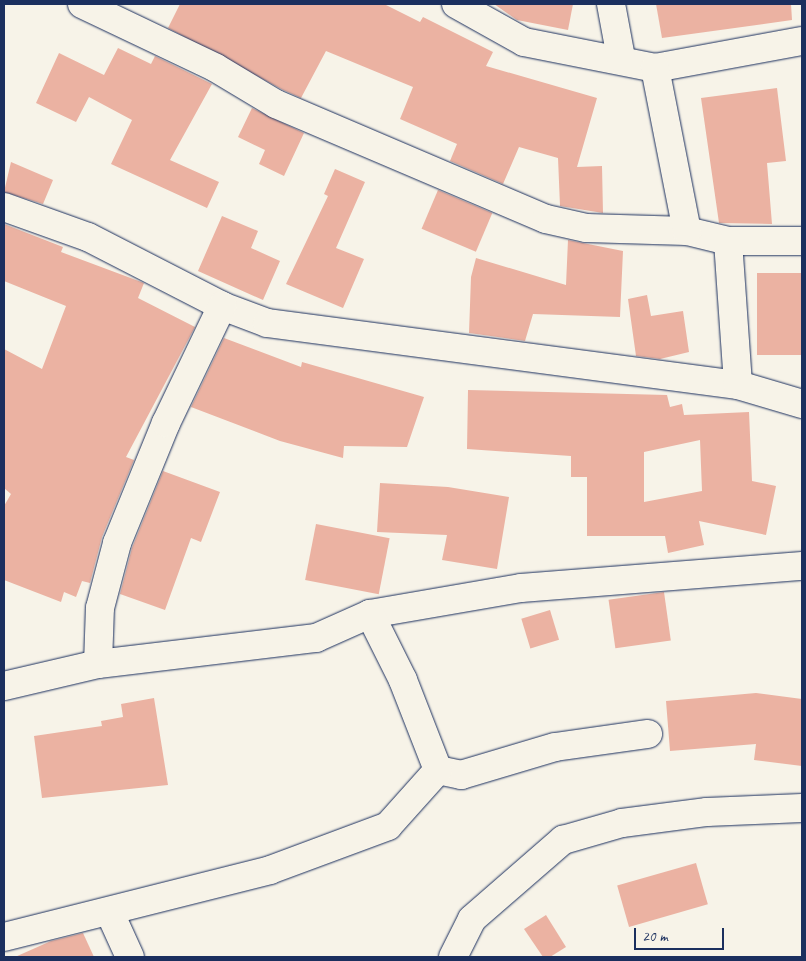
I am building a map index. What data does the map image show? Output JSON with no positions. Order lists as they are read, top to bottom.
{
  "scale_bar": "20 m"
}
